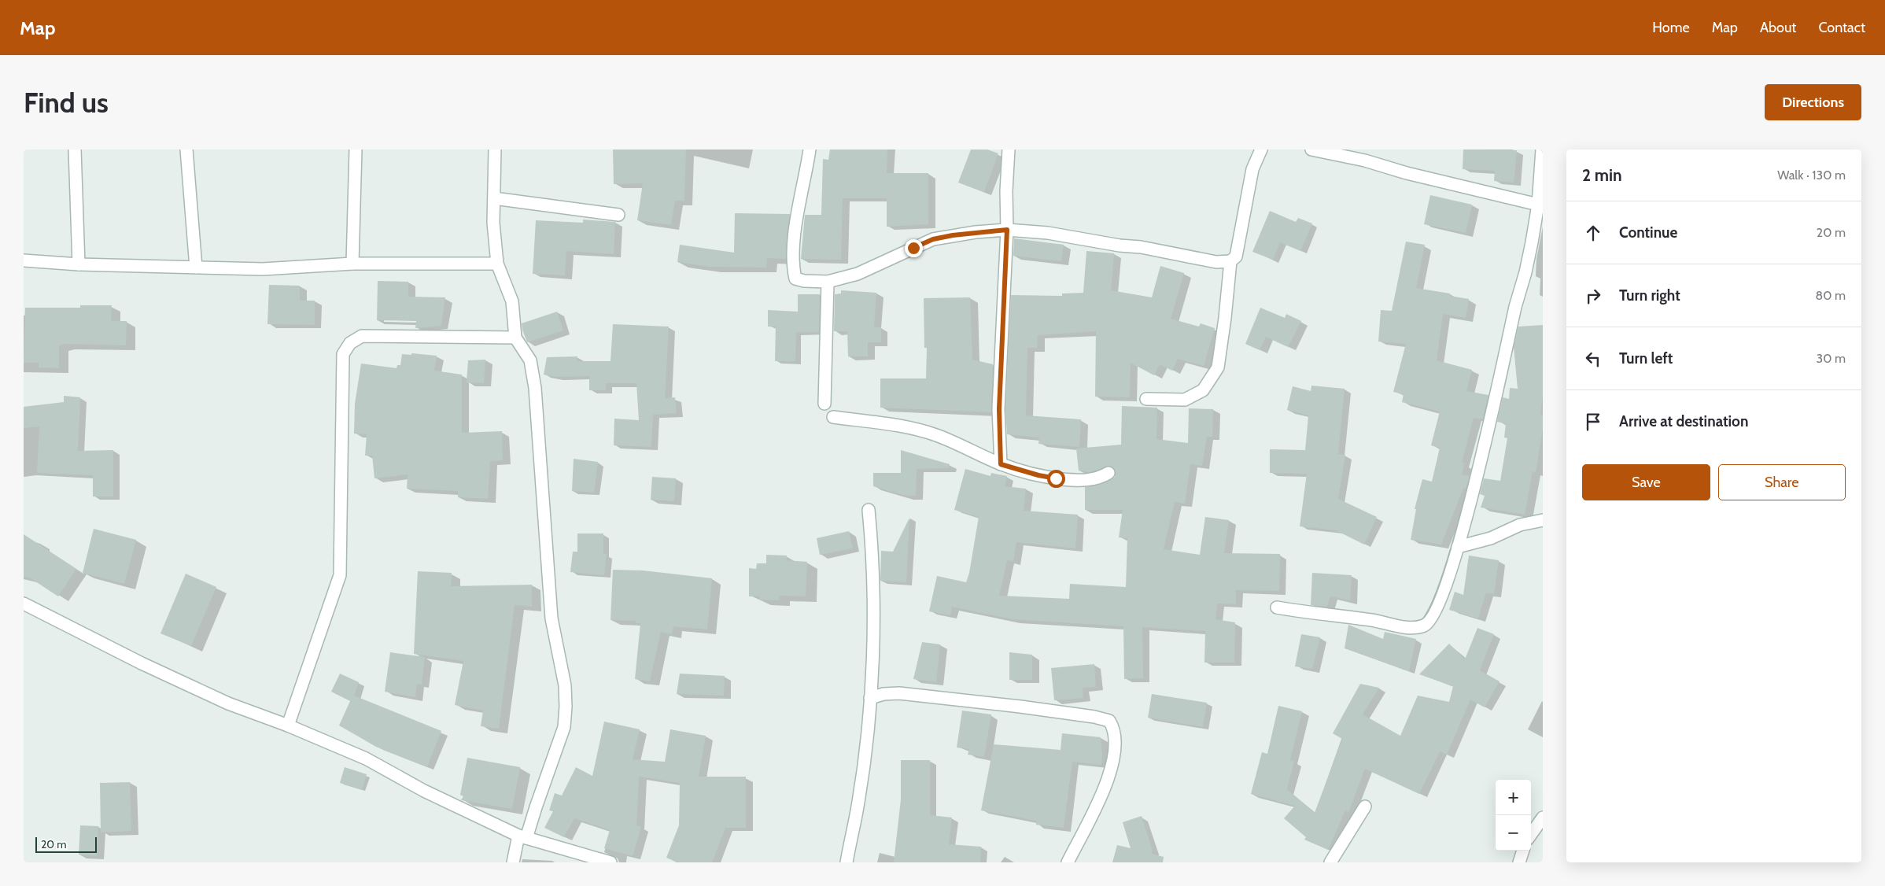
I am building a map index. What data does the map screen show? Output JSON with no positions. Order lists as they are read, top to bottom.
{
  "scale_bar": "20 m",
  "page": {
    "header": "Map",
    "nav": [
      "Home",
      "Map",
      "About",
      "Contact"
    ],
    "buttons": [
      "Directions",
      ["Save", "Share"]
    ],
    "title": "Find us",
    "heading": ["2 min", "Walk · 130 m"],
    "list": [
      ["Continue", "20 m"],
      ["Turn right", "80 m"],
      ["Turn left", "30 m"],
      "Arrive at destination"
    ],
    "map_buttons": ["+", "−"],
    "scale": "20 m"
  }
}
